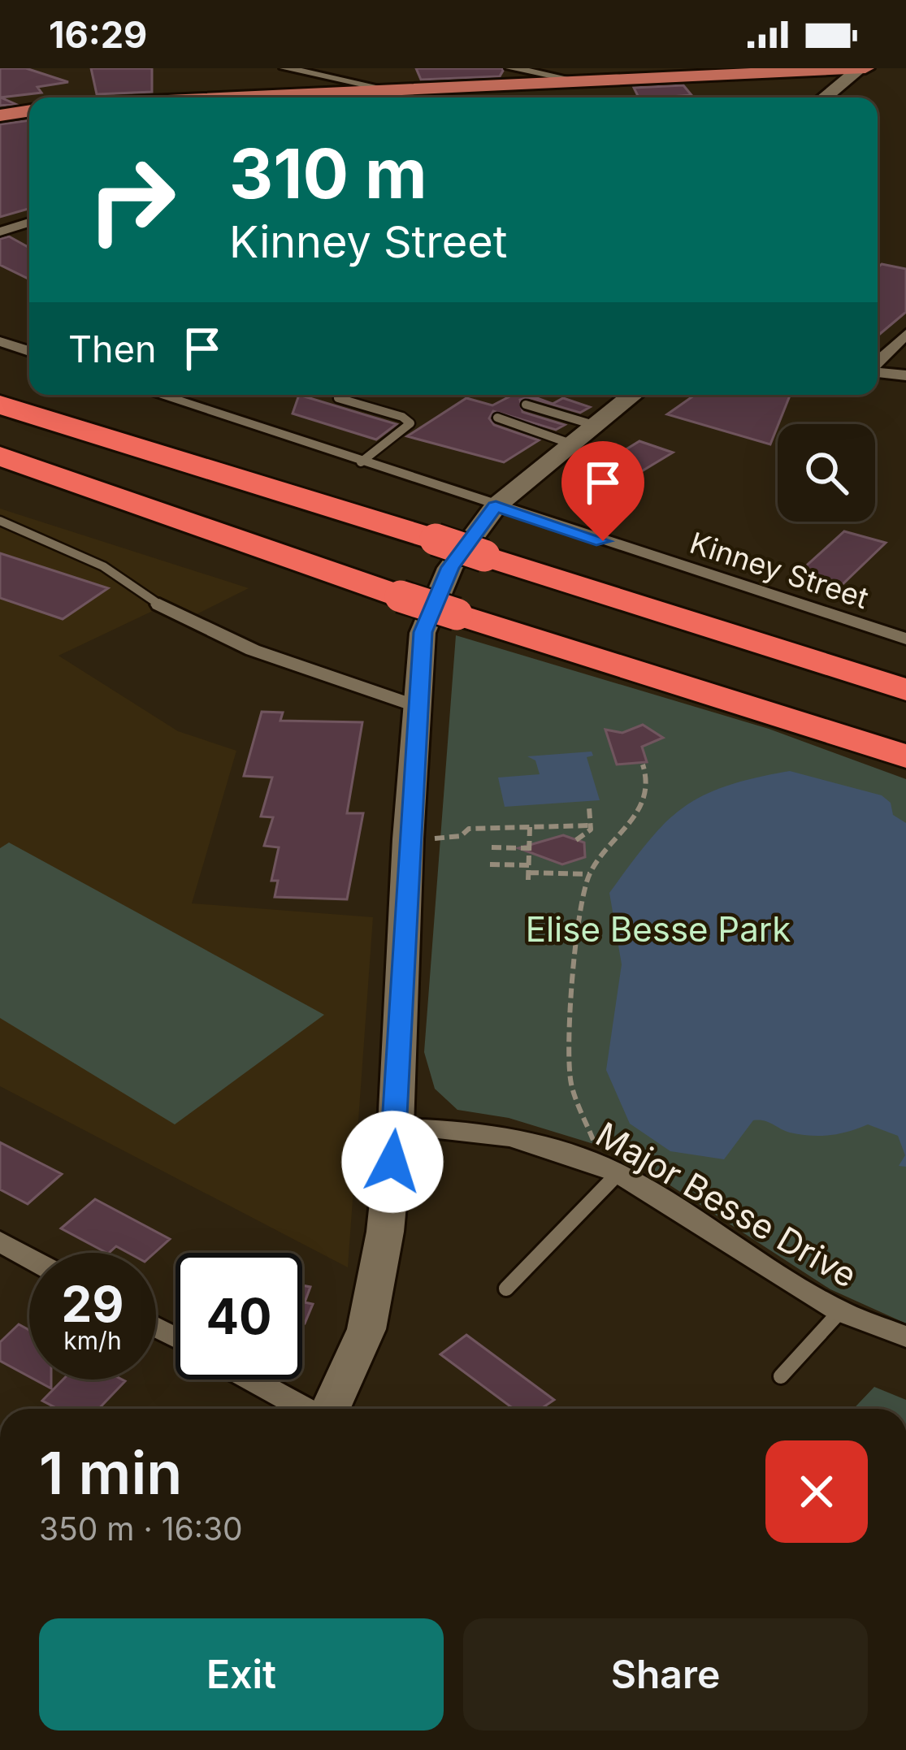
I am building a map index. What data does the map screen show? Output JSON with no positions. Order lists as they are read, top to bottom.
{
  "streets": {
    "street": ["Kinney Street", "Major Besse Drive"]
  },
  "parks": ["Elise Besse Park"],
  "page": {
    "status": "16:29",
    "turn": ["310 m", "Kinney Street"],
    "then": "Then",
    "speed": "29 km/h",
    "limit": "40",
    "heading": ["1 min", "350 m · 16:30"],
    "buttons": ["Exit", "Share"]
  }
}
